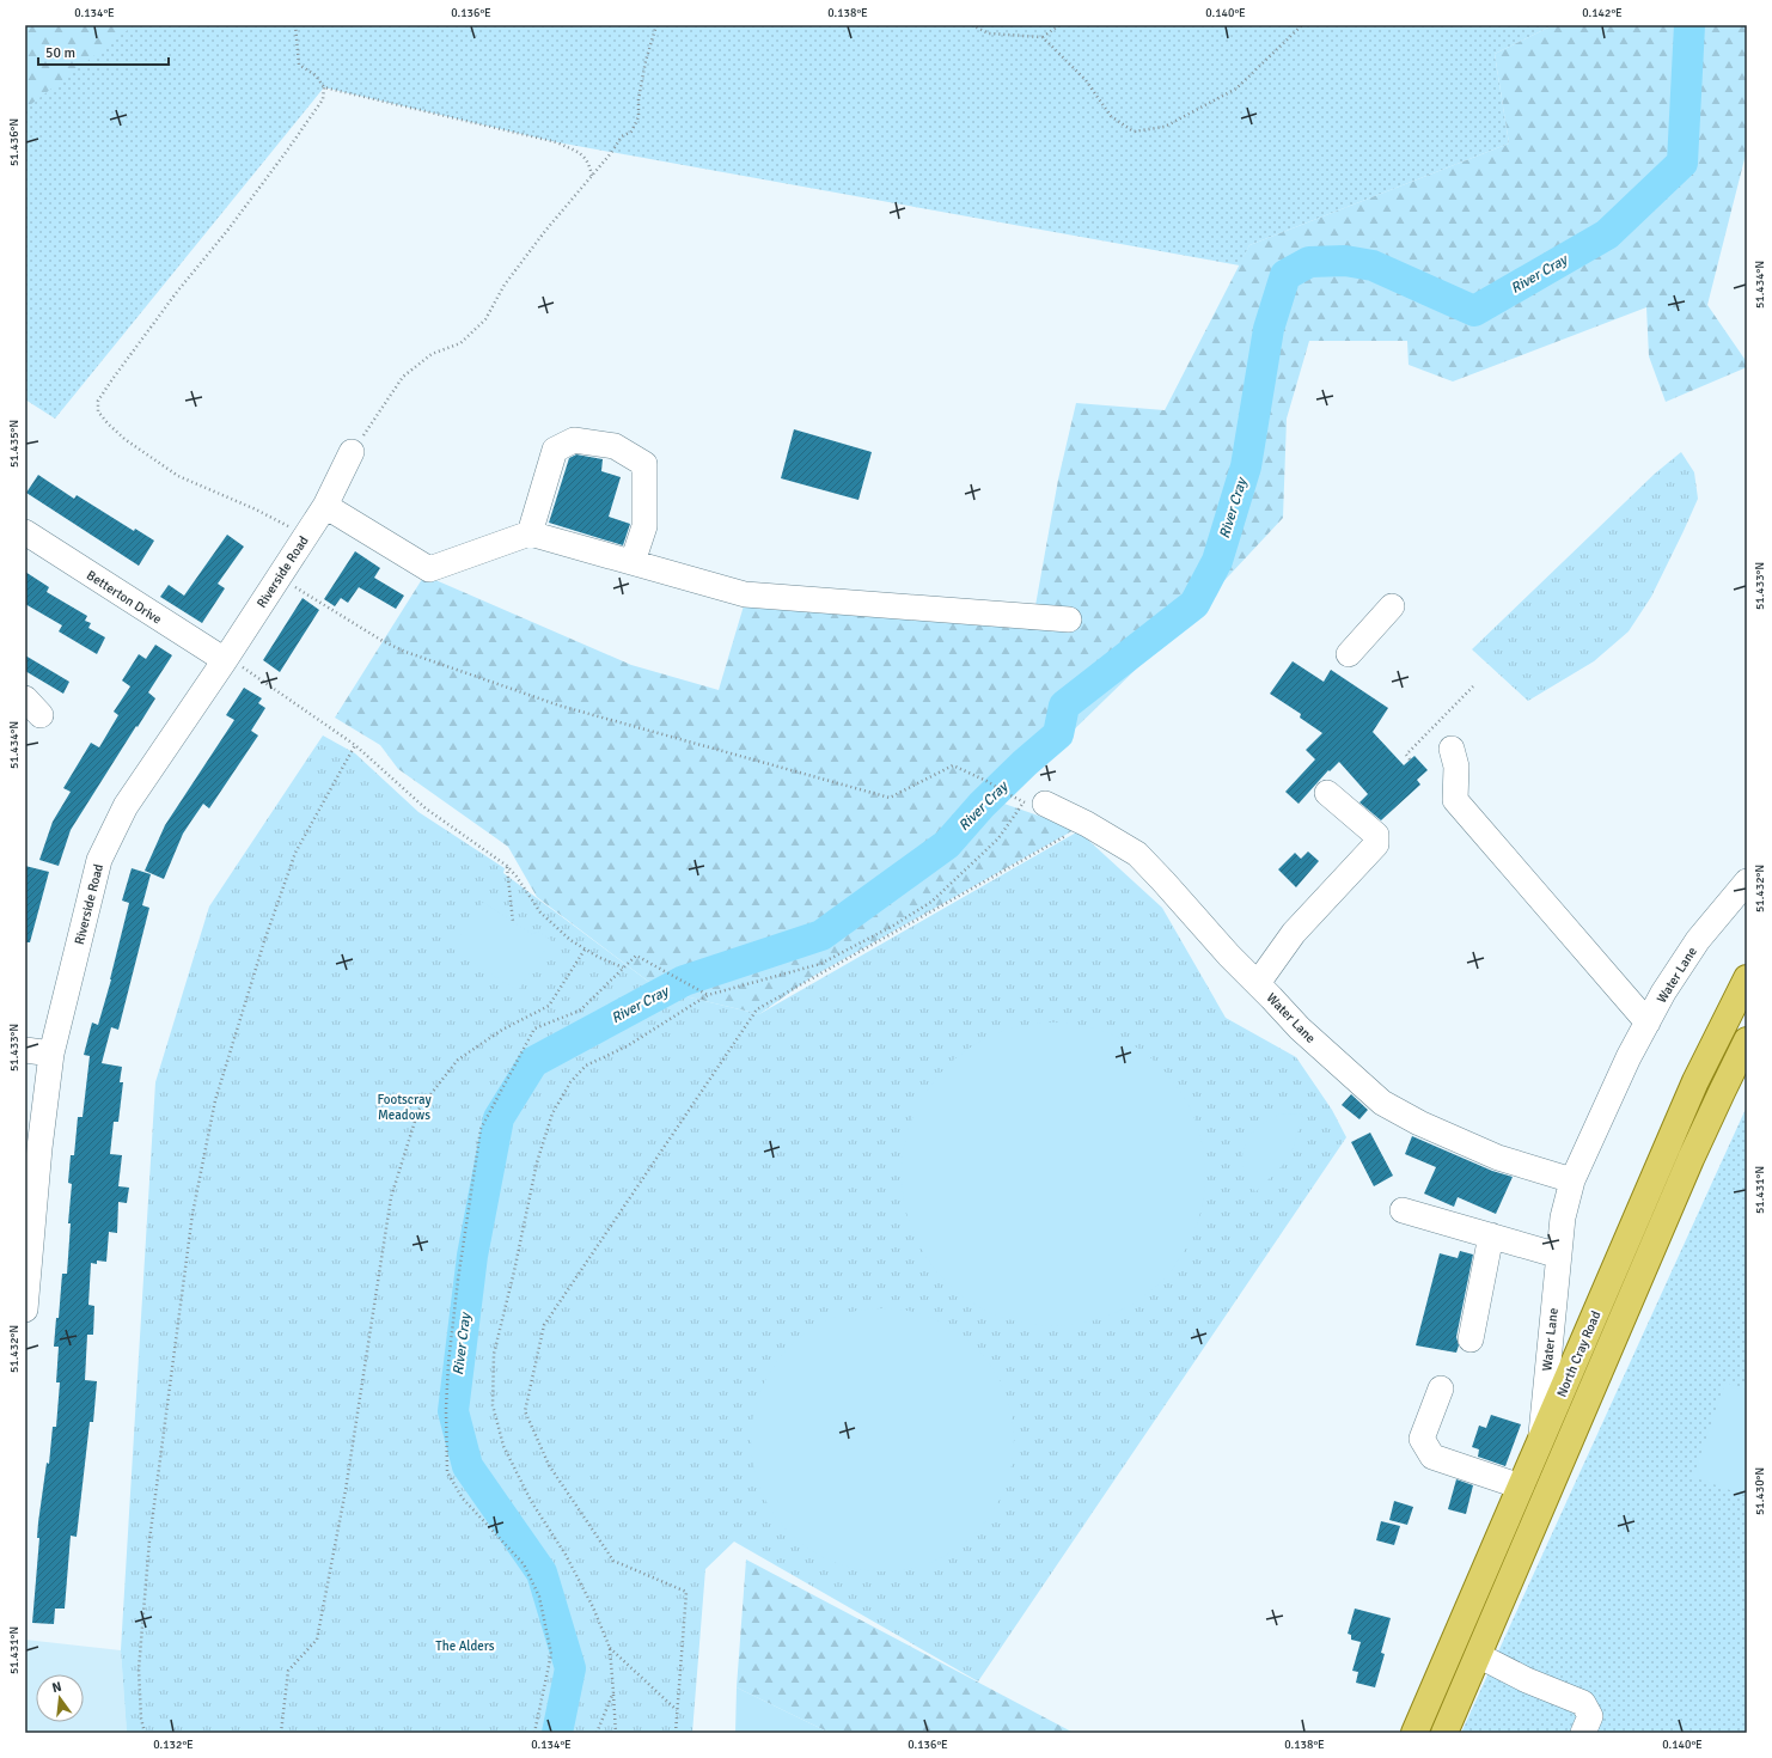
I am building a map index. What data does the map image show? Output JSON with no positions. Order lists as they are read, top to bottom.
{
  "streets": {
    "main road": ["North Cray Road"],
    "street": ["Riverside Road", "Betterton Drive", "Water Lane"]
  },
  "crossings": [
    ["Riverside Road", "Betterton Drive"],
    ["Water Lane", "North Cray Road"]
  ],
  "water": ["River Cray"],
  "parks": ["Footscray Meadows", "The Alders"],
  "scale_bar": "50 m",
  "north": "top",
  "coordinates": [
    "0.134°E",
    "0.136°E",
    "0.138°E",
    "0.140°E",
    "0.142°E",
    "51.436°N",
    "51.434°N",
    "51.435°N",
    "51.433°N",
    "51.432°N",
    "51.431°N",
    "51.430°N",
    "0.132°E"
  ]
}
